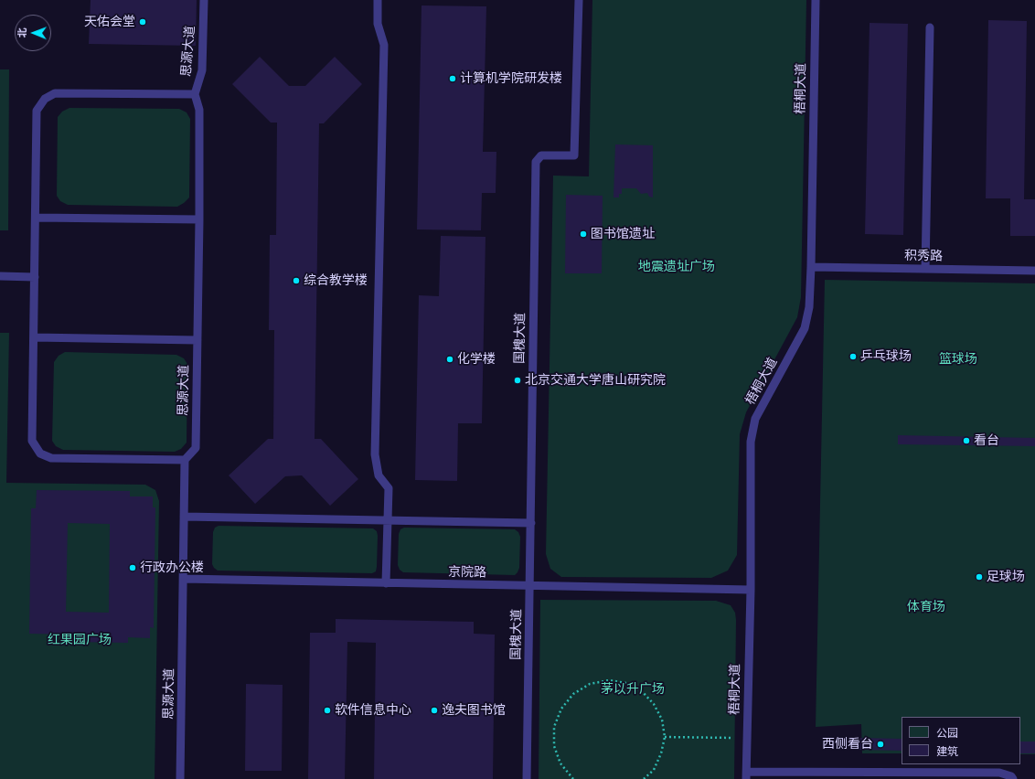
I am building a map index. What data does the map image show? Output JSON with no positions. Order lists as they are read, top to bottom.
{
  "streets": {
    "lane": [
      "思源大道",
      "梧桐大道",
      "积秀路",
      "国槐大道",
      "京院路"
    ]
  },
  "crossings": [
    ["思源大道", "京院路"],
    ["梧桐大道", "积秀路"],
    ["梧桐大道", "京院路"],
    ["国槐大道", "京院路"]
  ],
  "parks": [
    "地震遗址广场",
    "篮球场",
    "体育场",
    "红果园广场",
    "茅以升广场"
  ],
  "places": [
    "天佑会堂",
    "计算机学院研发楼",
    "图书馆遗址",
    "综合教学楼",
    "乒乓球场",
    "化学楼",
    "北京交通大学唐山研究院",
    "看台",
    "行政办公楼",
    "足球场",
    "软件信息中心",
    "逸夫图书馆",
    "西侧看台"
  ],
  "legend": ["公园", "建筑"],
  "north": "left"
}
